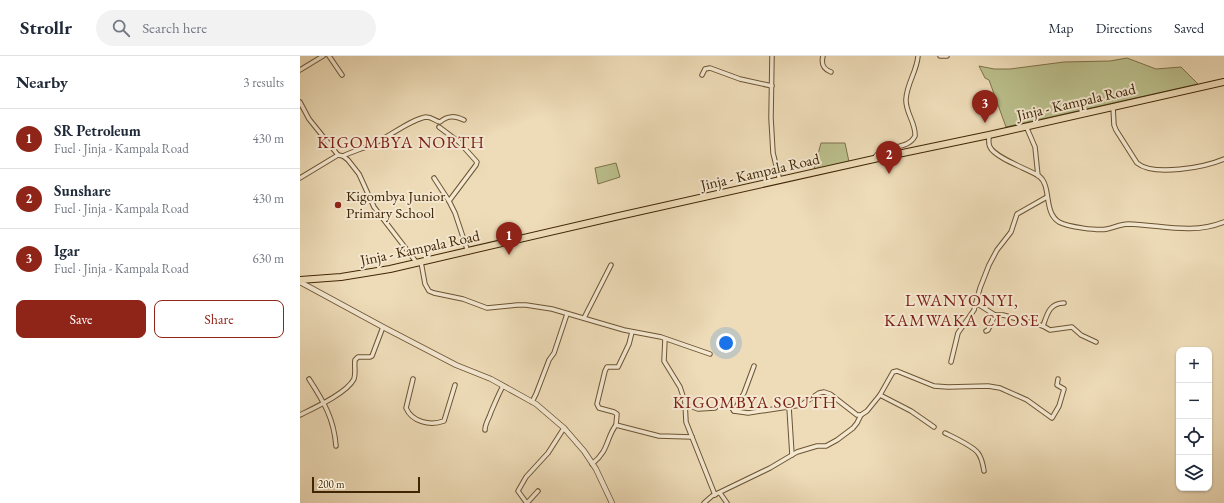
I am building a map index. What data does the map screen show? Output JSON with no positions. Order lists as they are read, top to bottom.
{
  "streets": {
    "highway": ["Jinja - Kampala Road"]
  },
  "districts": ["KIGOMBYA NORTH", "LWANYONYI, KAMWAKA CLOSE", "KIGOMBYA SOUTH"],
  "places": ["Kigombya Junior Primary School"],
  "scale_bar": "200 m",
  "page": {
    "header": "Strollr",
    "search": "Search here",
    "nav": ["Map", "Directions", "Saved"],
    "heading": ["Nearby", "3 results"],
    "pins": ["3", "2", "1"],
    "list": [
      {
        "mark": "1",
        "name": "SR Petroleum",
        "note": "Fuel · Jinja - Kampala Road",
        "value": "430 m"
      },
      {
        "mark": "2",
        "name": "Sunshare",
        "note": "Fuel · Jinja - Kampala Road",
        "value": "430 m"
      },
      {
        "mark": "3",
        "name": "Igar",
        "note": "Fuel · Jinja - Kampala Road",
        "value": "630 m"
      }
    ],
    "buttons": ["Save", "Share"],
    "map_buttons": ["+", "−"],
    "scale": "200 m"
  }
}
